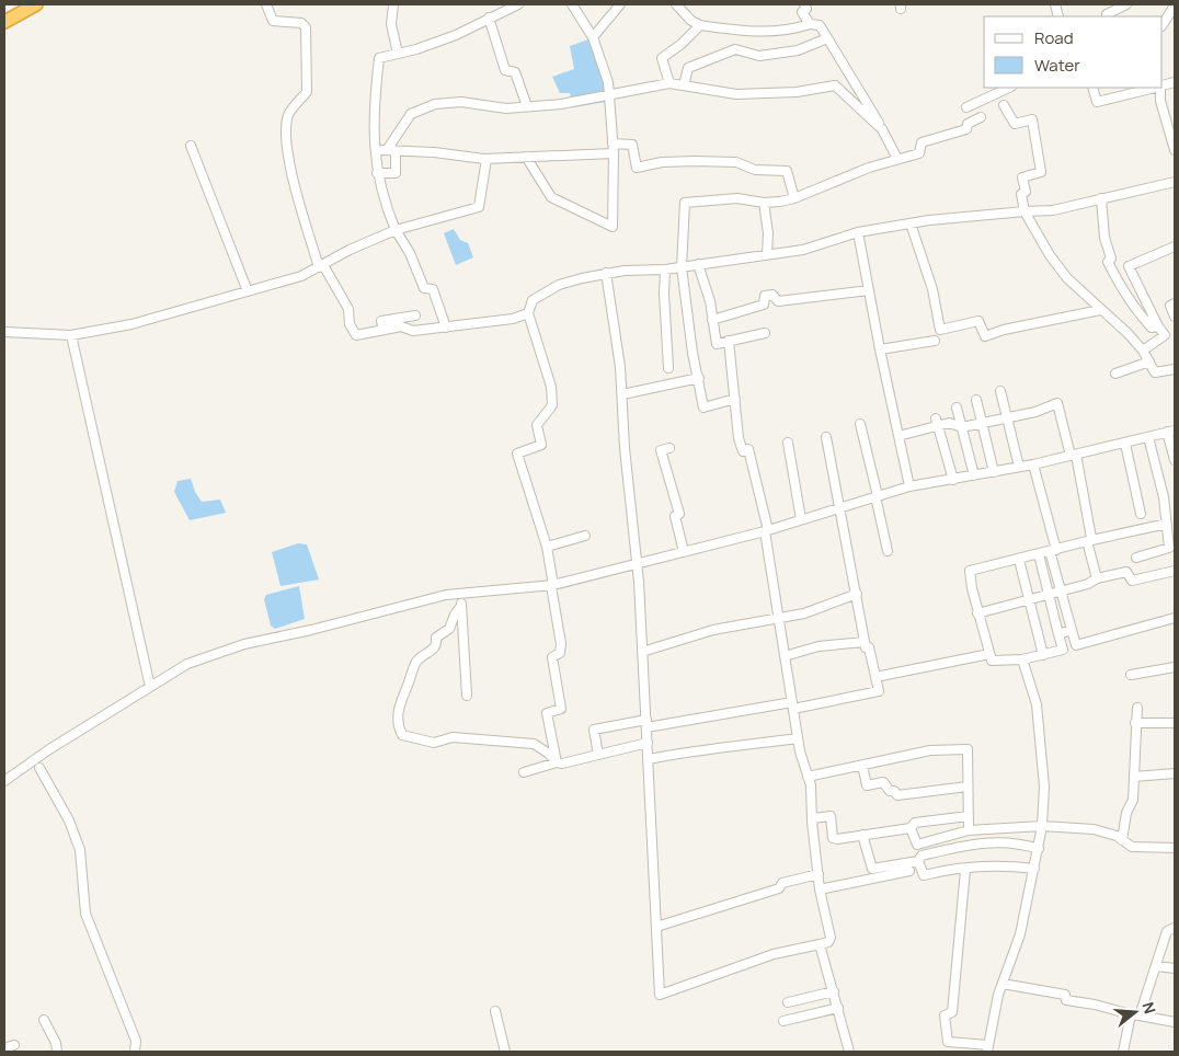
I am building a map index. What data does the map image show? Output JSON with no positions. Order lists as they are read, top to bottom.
{
  "legend": ["Road", "Water"],
  "north": "right"
}
